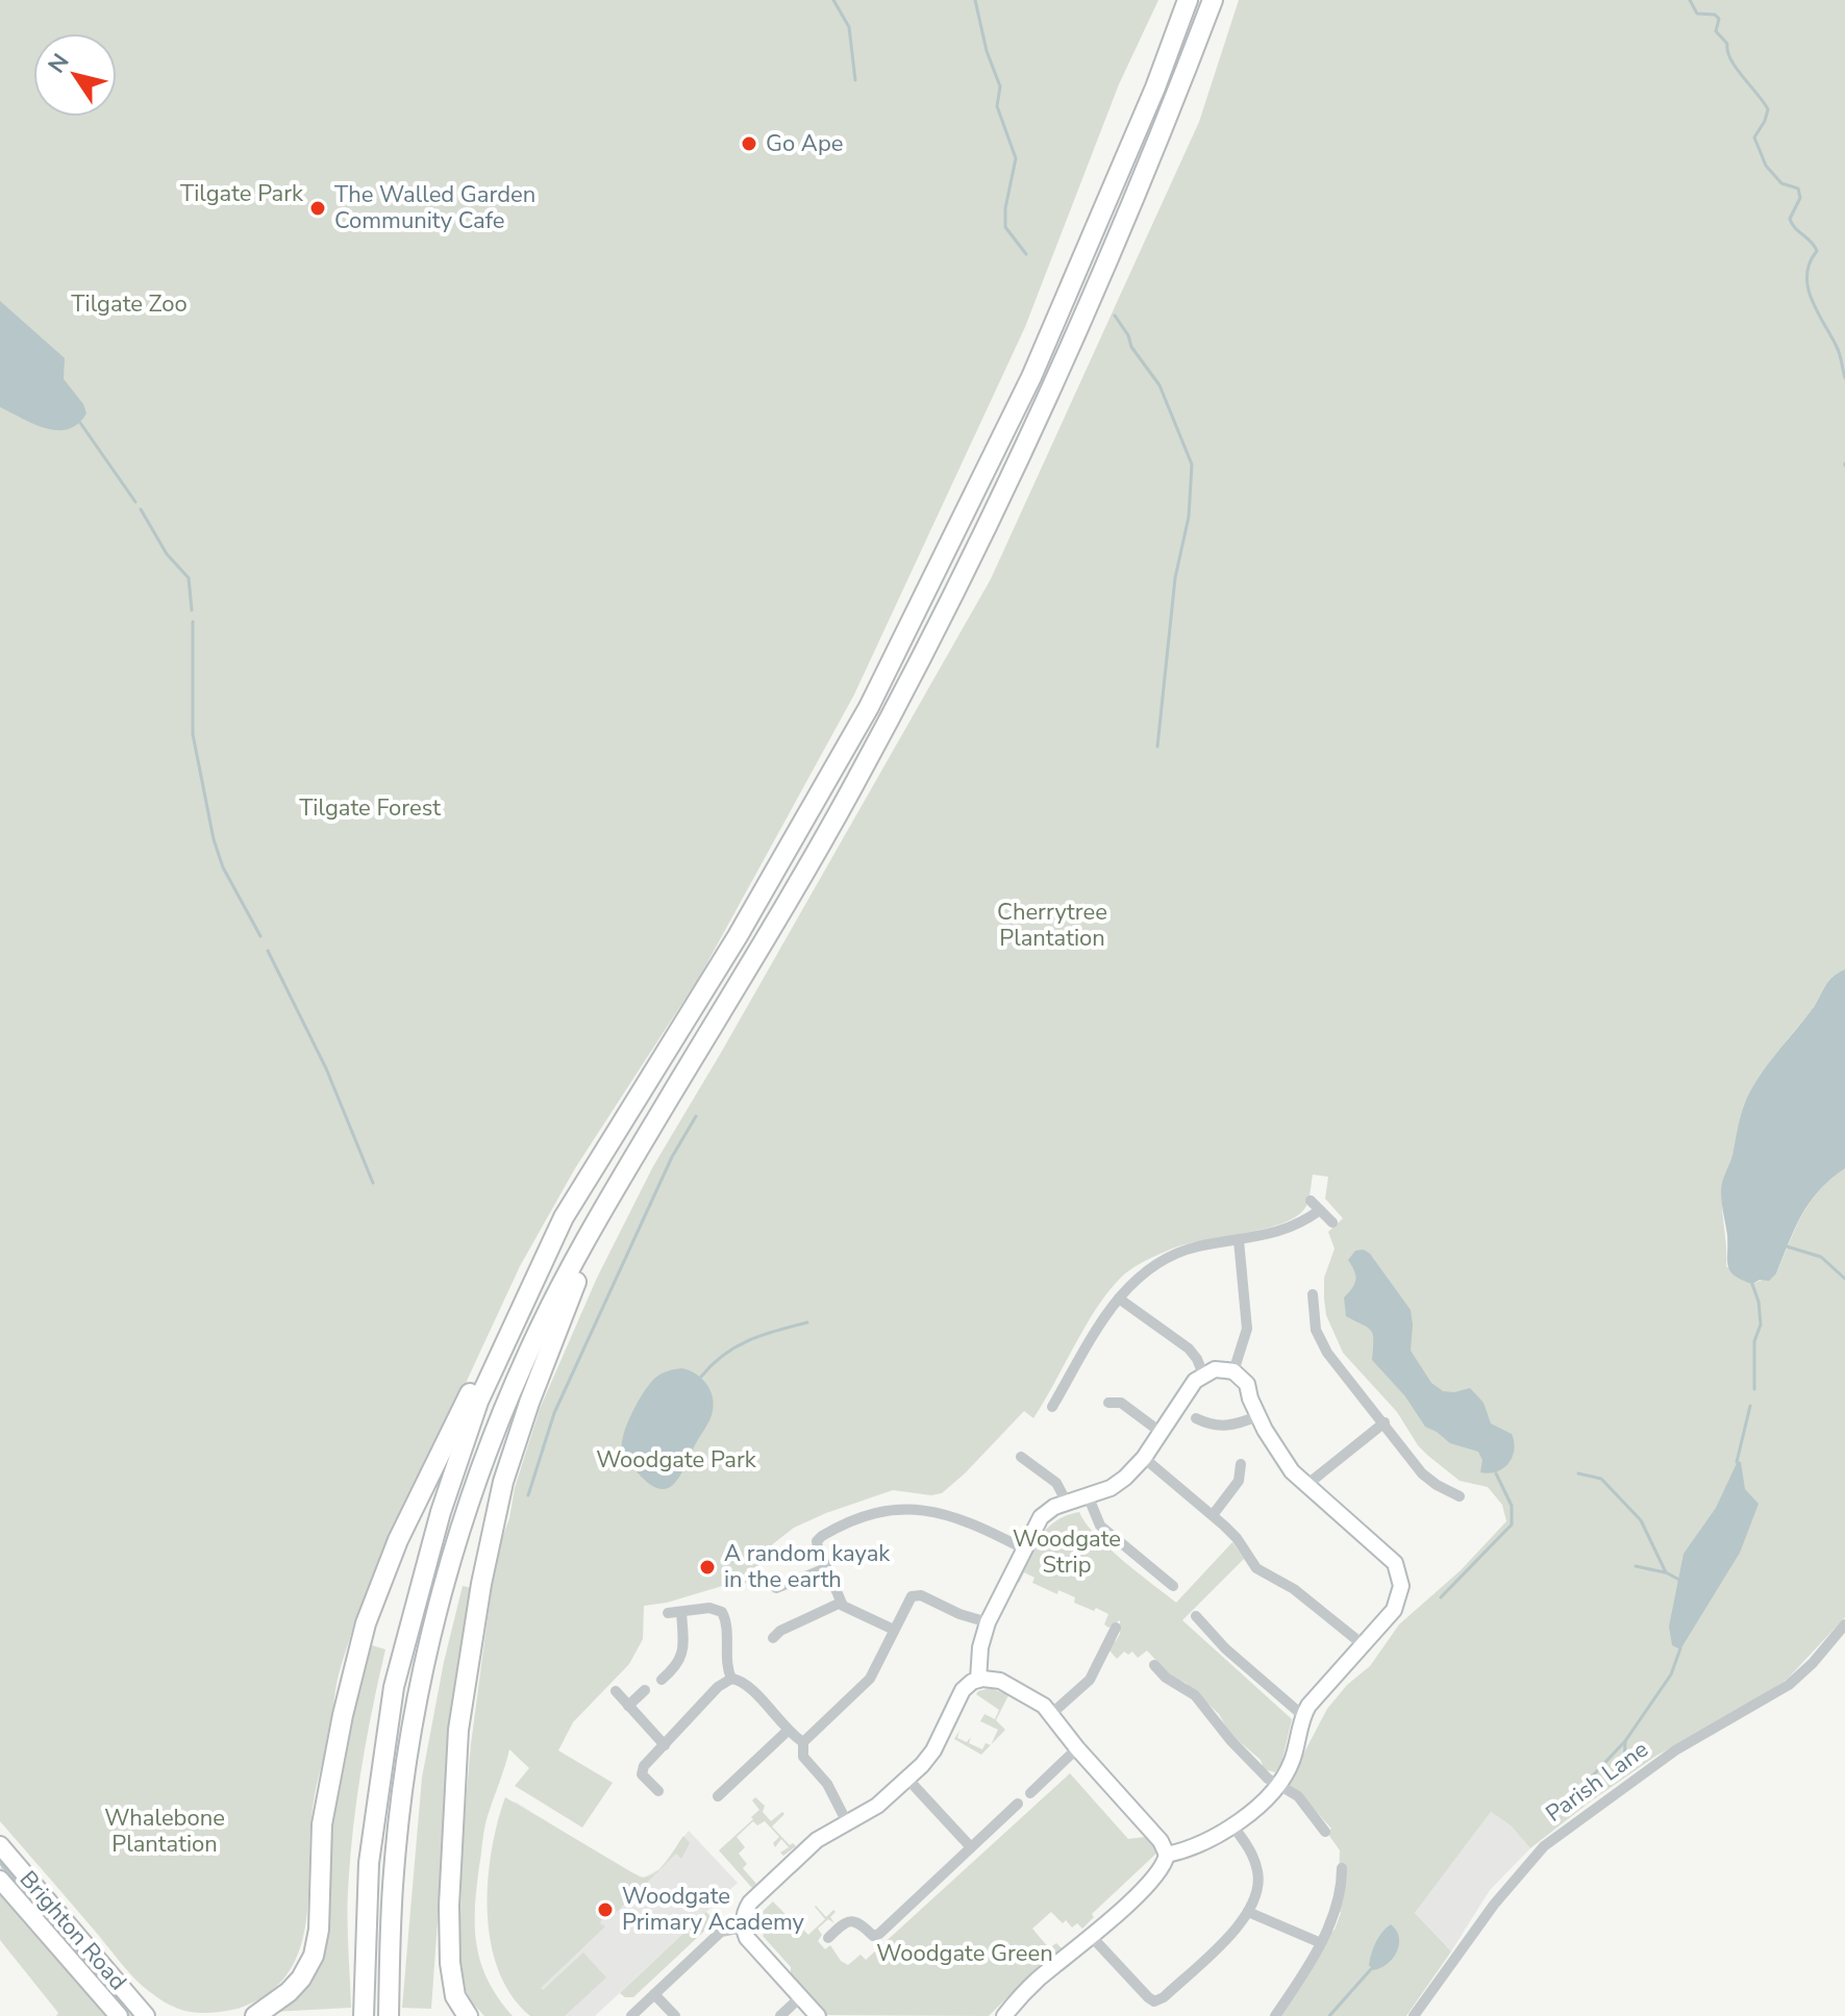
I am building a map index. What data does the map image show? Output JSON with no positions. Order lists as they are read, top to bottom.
{
  "streets": {
    "main road": ["Brighton Road"],
    "street": ["Parish Lane"]
  },
  "parks": [
    "Tilgate Park",
    "Tilgate Zoo",
    "Tilgate Forest",
    "Cherrytree Plantation",
    "Woodgate Park",
    "Woodgate Strip",
    "Whalebone Plantation",
    "Woodgate Green"
  ],
  "places": [
    "Go Ape",
    "The Walled Garden Community Cafe",
    "A random kayak in the earth",
    "Woodgate Primary Academy"
  ],
  "north": "top left"
}
